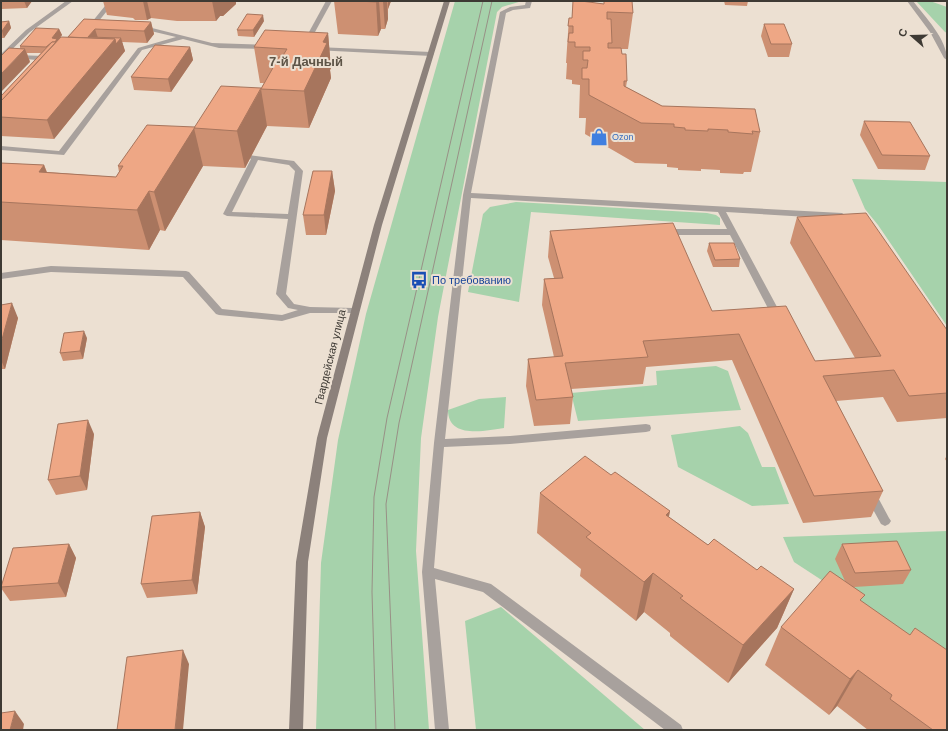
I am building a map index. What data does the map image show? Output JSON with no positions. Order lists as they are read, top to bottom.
{
  "streets": {
    "street": ["Гвардейская улица"]
  },
  "districts": ["7-й Дачный"],
  "places": {
    "shop": ["Ozon"],
    "bus stop": ["По требованию"]
  },
  "north": "left"
}
